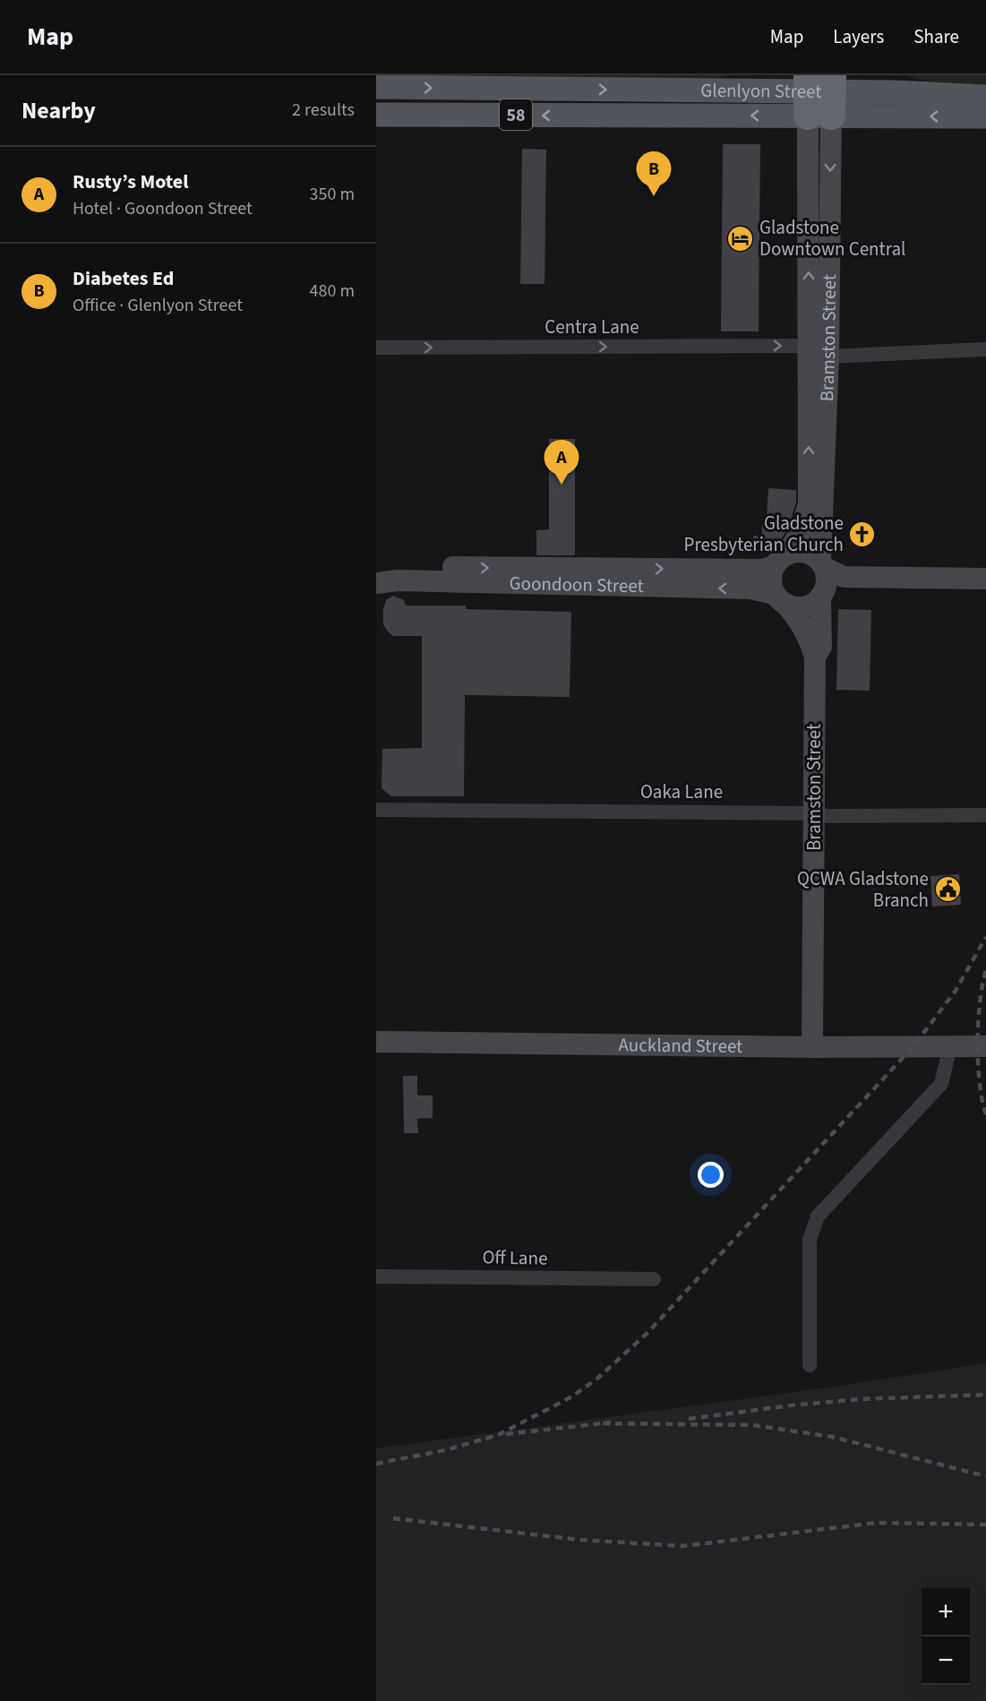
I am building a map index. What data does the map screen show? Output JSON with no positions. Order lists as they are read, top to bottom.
{
  "streets": {
    "main road": ["Glenlyon Street", "58"],
    "street": [
      "Centra Lane",
      "Bramston Street",
      "Goondoon Street",
      "Oaka Lane",
      "Auckland Street",
      "Off Lane"
    ]
  },
  "crossings": [
    ["Glenlyon Street", "58"],
    ["Glenlyon Street", "Bramston Street"],
    ["Centra Lane", "Bramston Street"],
    ["Bramston Street", "Goondoon Street"],
    ["Bramston Street", "Oaka Lane"],
    ["Bramston Street", "Auckland Street"]
  ],
  "one_way": ["Centra Lane"],
  "places": {
    "hotel": ["Gladstone Downtown Central"],
    "church": ["Gladstone Presbyterian Church"],
    "public building": ["QCWA Gladstone Branch"]
  },
  "page": {
    "header": "Map",
    "nav": ["Map", "Layers", "Share"],
    "heading": ["Nearby", "2 results"],
    "list": [
      {
        "mark": "A",
        "name": "Rusty’s Motel",
        "note": "Hotel · Goondoon Street",
        "value": "350 m"
      },
      {
        "mark": "B",
        "name": "Diabetes Ed",
        "note": "Office · Glenlyon Street",
        "value": "480 m"
      }
    ],
    "pins": ["B", "A"],
    "map_buttons": ["+", "−"]
  }
}
